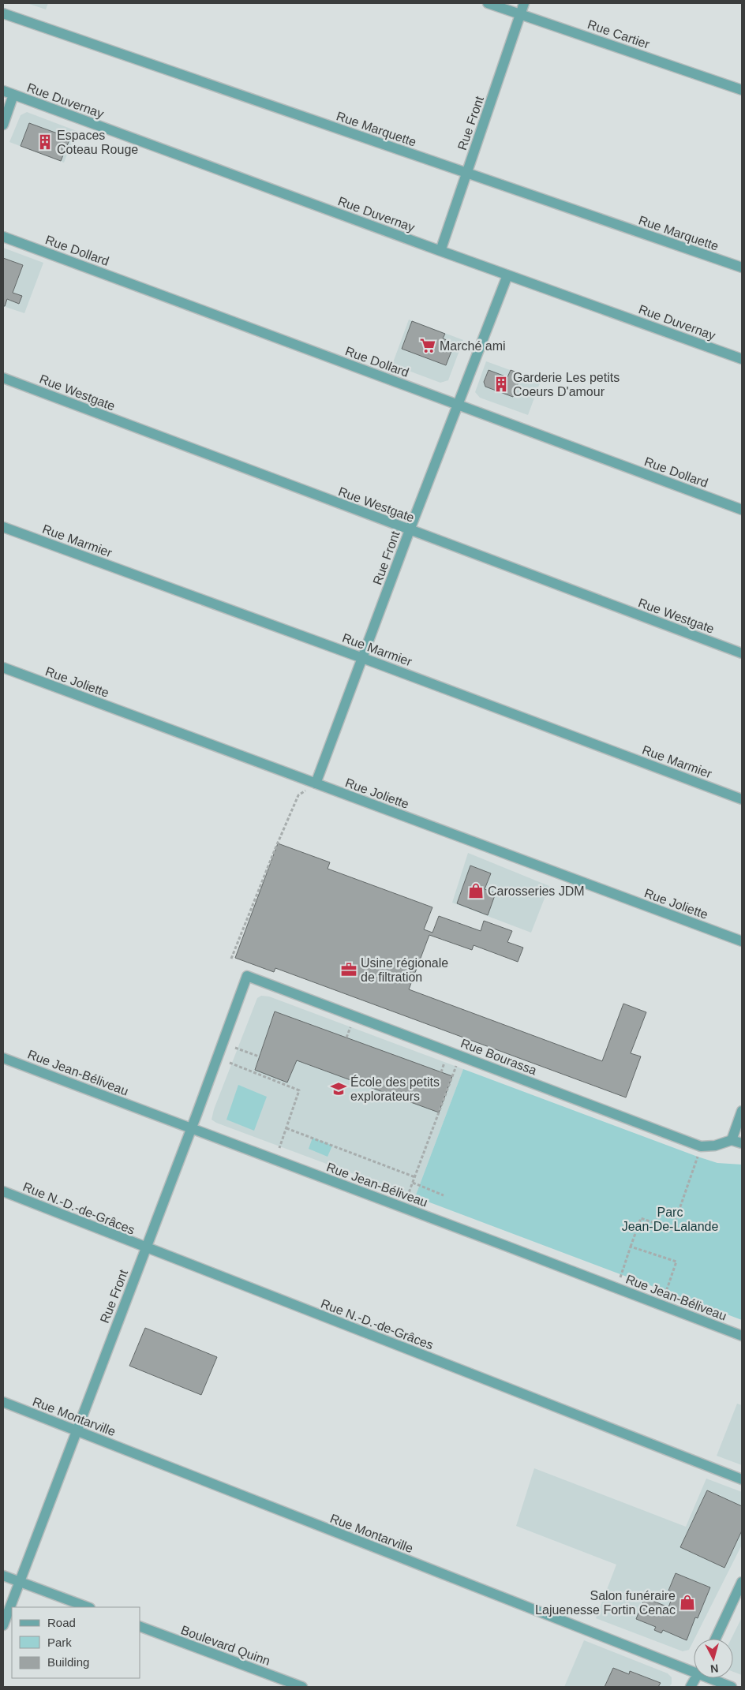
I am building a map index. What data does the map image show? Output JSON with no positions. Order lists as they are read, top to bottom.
{
  "streets": {
    "street": [
      "Rue Cartier",
      "Rue Duvernay",
      "Rue Front",
      "Rue Marquette",
      "Rue Dollard",
      "Rue Westgate",
      "Rue Marmier",
      "Rue Joliette",
      "Rue Bourassa",
      "Rue Jean-Béliveau",
      "Rue N.-D.-de-Grâces",
      "Rue Montarville",
      "Boulevard Quinn"
    ]
  },
  "crossings": [
    ["Rue Cartier", "Rue Front"],
    ["Rue Duvernay", "Rue Front"],
    ["Rue Front", "Rue Marquette"],
    ["Rue Front", "Rue Dollard"],
    ["Rue Front", "Rue Westgate"],
    ["Rue Front", "Rue Marmier"],
    ["Rue Front", "Rue Joliette"],
    ["Rue Front", "Rue Bourassa"],
    ["Rue Front", "Rue Jean-Béliveau"],
    ["Rue Front", "Rue N.-D.-de-Grâces"],
    ["Rue Front", "Rue Montarville"]
  ],
  "parks": ["Parc Jean-De-Lalande"],
  "places": {
    "building": ["Espaces Coteau Rouge", "Garderie Les petits Coeurs D'amour"],
    "supermarket": ["Marché ami"],
    "shop": ["Carosseries JDM", "Salon funéraire Lajuenesse Fortin Cenac"],
    "office": ["Usine régionale de filtration"],
    "school or university": ["École des petits explorateurs"]
  },
  "legend": ["Road", "Park", "Building"],
  "north": "bottom"
}
